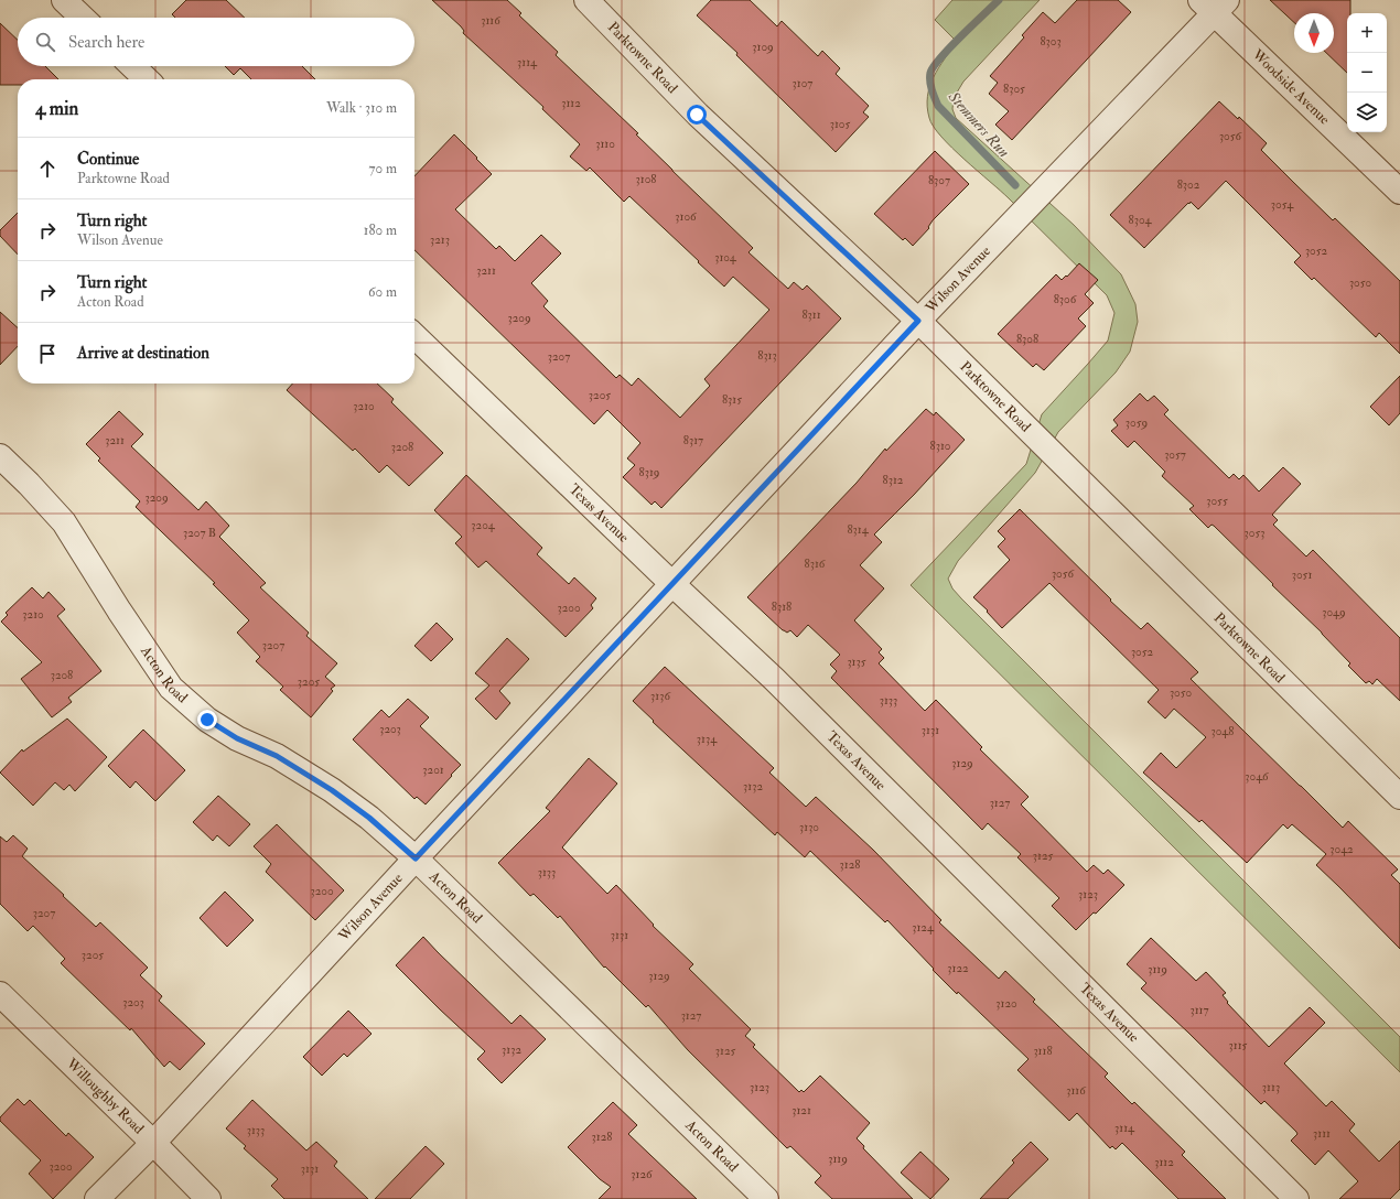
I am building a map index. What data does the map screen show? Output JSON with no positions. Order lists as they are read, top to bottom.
{
  "streets": {
    "street": [
      "Parktowne Road",
      "Woodside Avenue",
      "Wilson Avenue",
      "Texas Avenue",
      "Acton Road",
      "Willoughby Road"
    ]
  },
  "crossings": [
    ["Parktowne Road", "Wilson Avenue"],
    ["Woodside Avenue", "Wilson Avenue"],
    ["Wilson Avenue", "Texas Avenue"],
    ["Wilson Avenue", "Acton Road"],
    ["Wilson Avenue", "Willoughby Road"]
  ],
  "water": ["Stemmers Run"],
  "house_numbers": [
    "3116",
    "8303",
    "3109",
    "3114",
    "3107",
    "8305",
    "3112",
    "3105",
    "3056",
    "3110",
    "3108",
    "8307",
    "8302",
    "3054",
    "3106",
    "8304",
    "3213",
    "3052",
    "3104",
    "3211",
    "3050",
    "8306",
    "8311",
    "3209",
    "8308",
    "8313",
    "3207",
    "3205",
    "8315",
    "3210",
    "3059",
    "3211",
    "8317",
    "8310",
    "3208",
    "3057",
    "8319",
    "8312",
    "3209",
    "3055",
    "3204",
    "8314",
    "3207 B",
    "3053",
    "8316",
    "3056",
    "3051",
    "8318",
    "3200",
    "3049",
    "3210",
    "3207",
    "3052",
    "3135",
    "3208",
    "3205",
    "3050",
    "3136",
    "3133",
    "3203",
    "3131",
    "3048",
    "3134",
    "3129",
    "3201",
    "3046",
    "3132",
    "3127",
    "3130",
    "3042",
    "3125",
    "3128",
    "3133",
    "3200",
    "3123",
    "3207",
    "3124",
    "3131",
    "3205",
    "3122",
    "3119",
    "3129",
    "3203",
    "3120",
    "3117",
    "3127",
    "3115",
    "3132",
    "3125",
    "3118",
    "3123",
    "3113",
    "3116",
    "3121",
    "3114",
    "3133",
    "3111",
    "3128",
    "3119",
    "3112",
    "3200",
    "3131",
    "3126"
  ],
  "north": "bottom",
  "page": {
    "map_buttons": ["+", "−"],
    "search": "Search here",
    "heading": ["4 min", "Walk · 310 m"],
    "list": [
      ["Continue", "Parktowne Road", "70 m"],
      ["Turn right", "Wilson Avenue", "180 m"],
      ["Turn right", "Acton Road", "60 m"],
      "Arrive at destination"
    ]
  }
}
